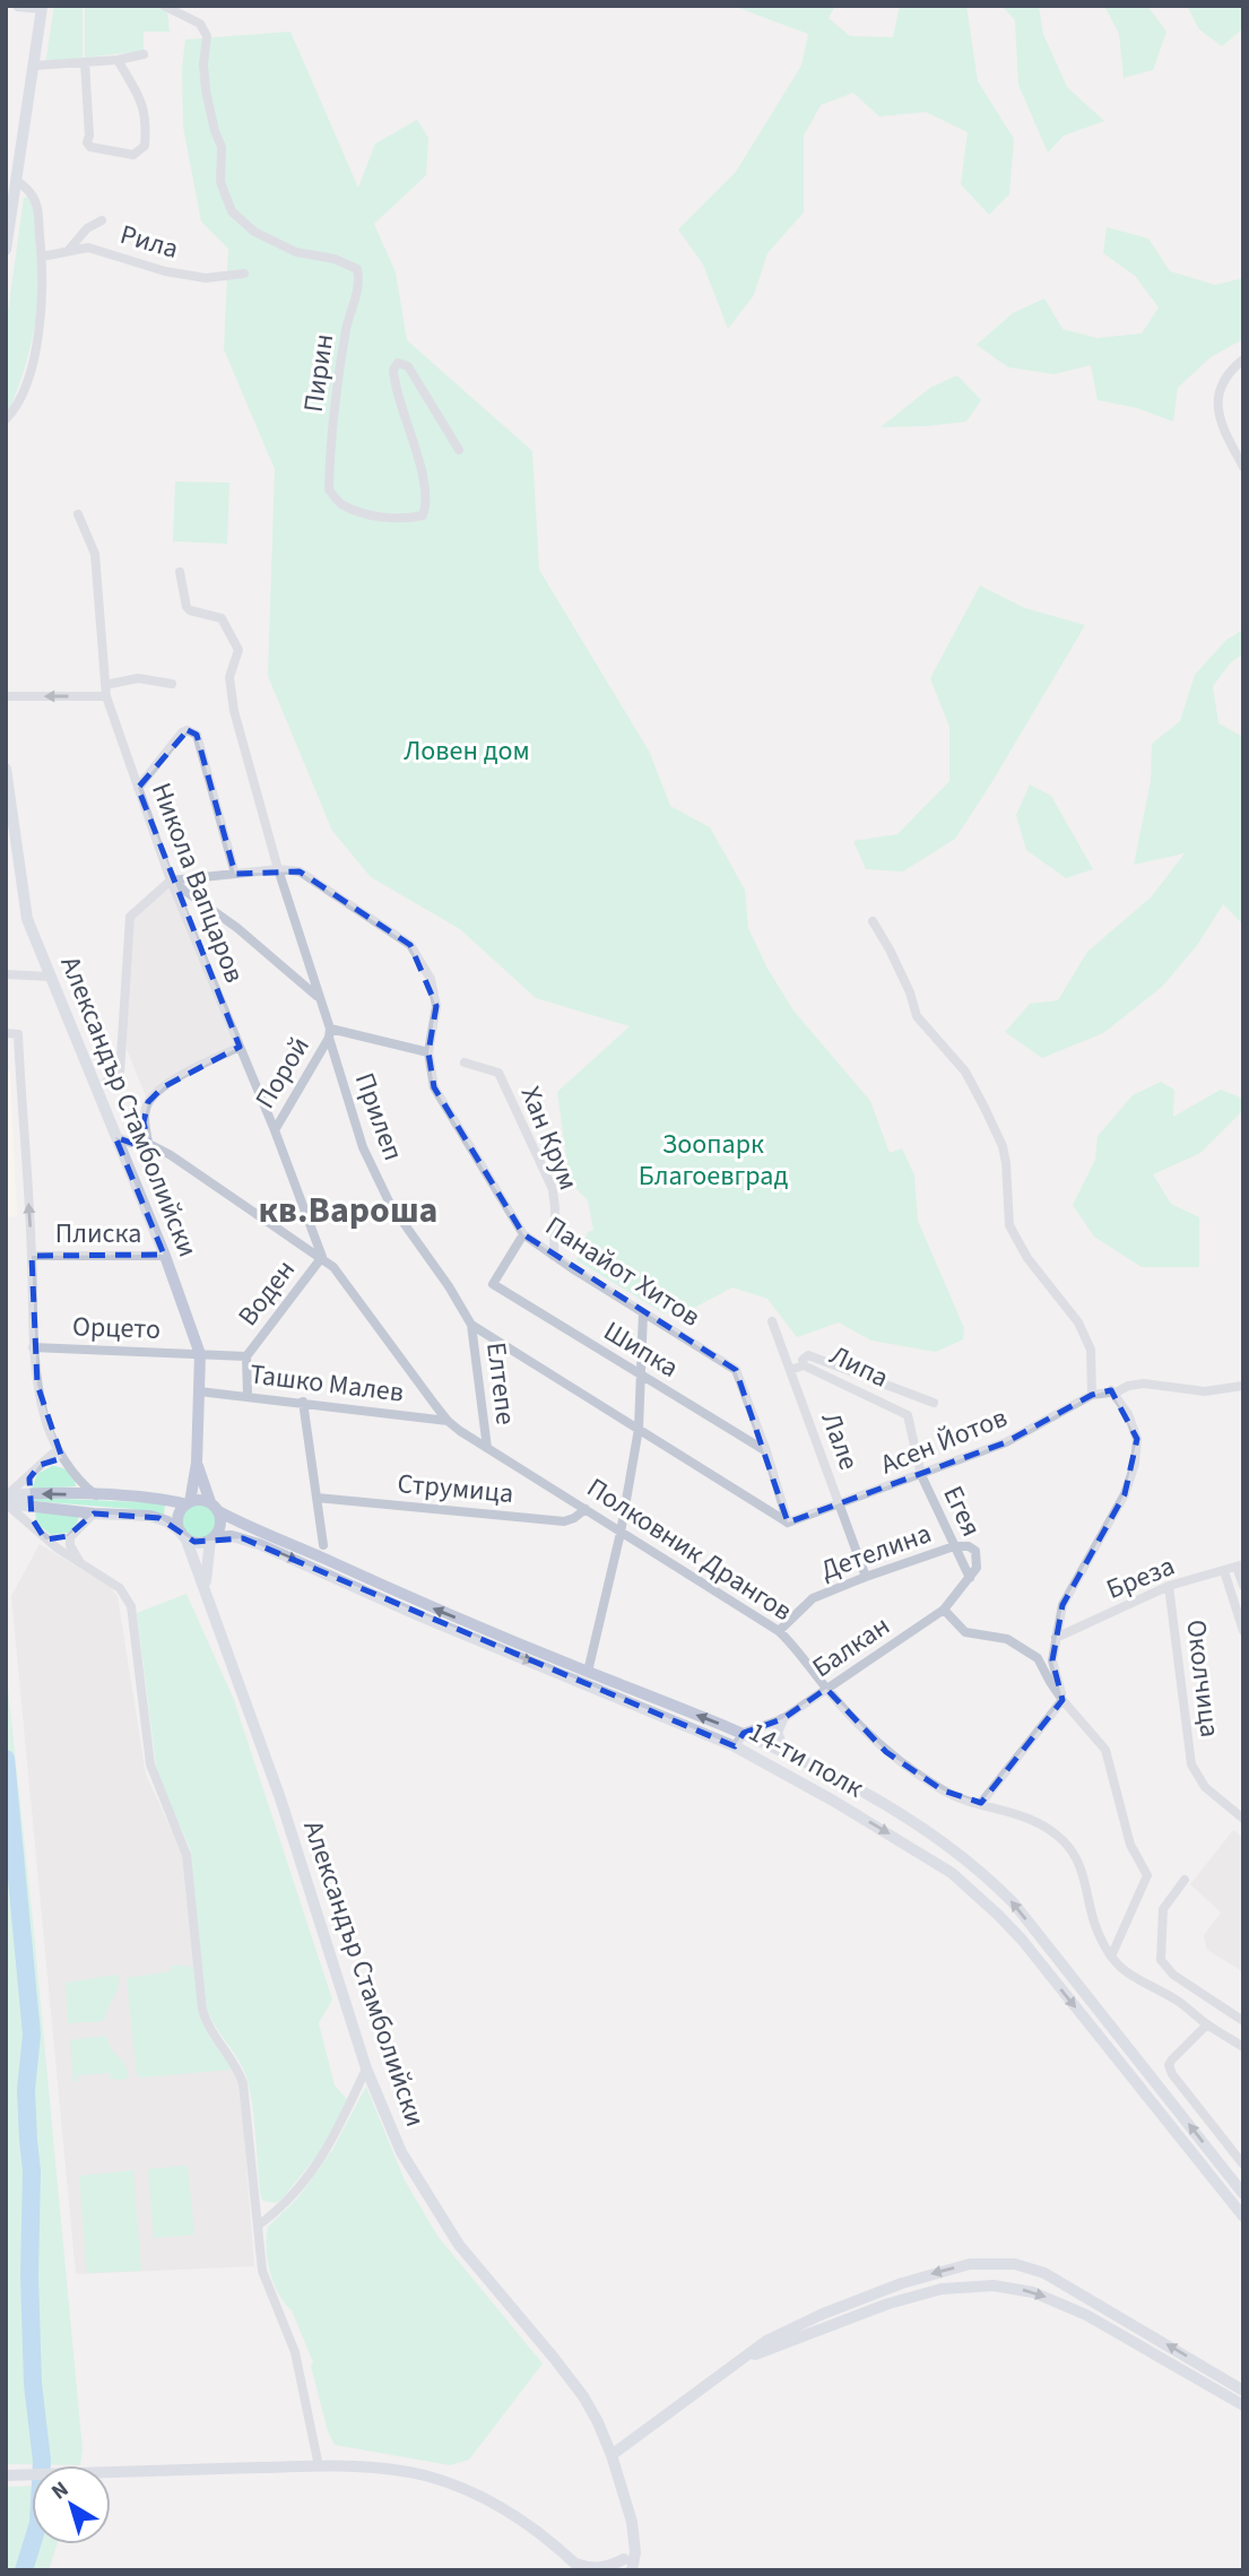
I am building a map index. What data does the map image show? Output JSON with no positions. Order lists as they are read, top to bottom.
{
  "streets": {
    "street": [
      "Рила",
      "Пирин",
      "Никола Вапцаров",
      "Порой",
      "Александър Стамболийски",
      "Прилеп",
      "Хан Крум",
      "Плиска",
      "Панайот Хитов",
      "Воден",
      "Орцето",
      "Шипка",
      "Липа",
      "Ташко Малев",
      "Елтепе",
      "Лале",
      "Асен Йотов",
      "Струмица",
      "Егея",
      "Полковник Дрангов",
      "Детелина",
      "Бреза",
      "Балкан",
      "Околчица",
      "14-ти полк"
    ]
  },
  "crossings": [
    ["Никола Вапцаров", "Порой"],
    ["Никола Вапцаров", "Панайот Хитов"],
    ["Никола Вапцаров", "Воден"],
    ["Никола Вапцаров", "Полковник Дрангов"],
    ["Порой", "Прилеп"],
    ["Александър Стамболийски", "Плиска"],
    ["Александър Стамболийски", "Воден"],
    ["Александър Стамболийски", "Орцето"],
    ["Александър Стамболийски", "Ташко Малев"],
    ["Александър Стамболийски", "Полковник Дрангов"],
    ["Александър Стамболийски", "14-ти полк"],
    ["Прилеп", "Панайот Хитов"],
    ["Прилеп", "Елтепе"],
    ["Прилеп", "Асен Йотов"],
    ["Хан Крум", "Панайот Хитов"],
    ["Панайот Хитов", "Шипка"],
    ["Панайот Хитов", "Асен Йотов"],
    ["Воден", "Орцето"],
    ["Воден", "Полковник Дрангов"],
    ["Липа", "Лале"],
    ["Липа", "Егея"],
    ["Ташко Малев", "Полковник Дрангов"],
    ["Елтепе", "Полковник Дрангов"],
    ["Лале", "Асен Йотов"],
    ["Лале", "Детелина"],
    ["Асен Йотов", "Егея"],
    ["Струмица", "Полковник Дрангов"],
    ["Егея", "Детелина"],
    ["Егея", "Балкан"],
    ["Полковник Дрангов", "Детелина"],
    ["Полковник Дрангов", "Балкан"],
    ["Бреза", "Околчица"],
    ["Балкан", "14-ти полк"]
  ],
  "districts": ["кв.Вароша"],
  "parks": ["Ловен дом", "Зоопарк Благоевград"],
  "north": "top left"
}
